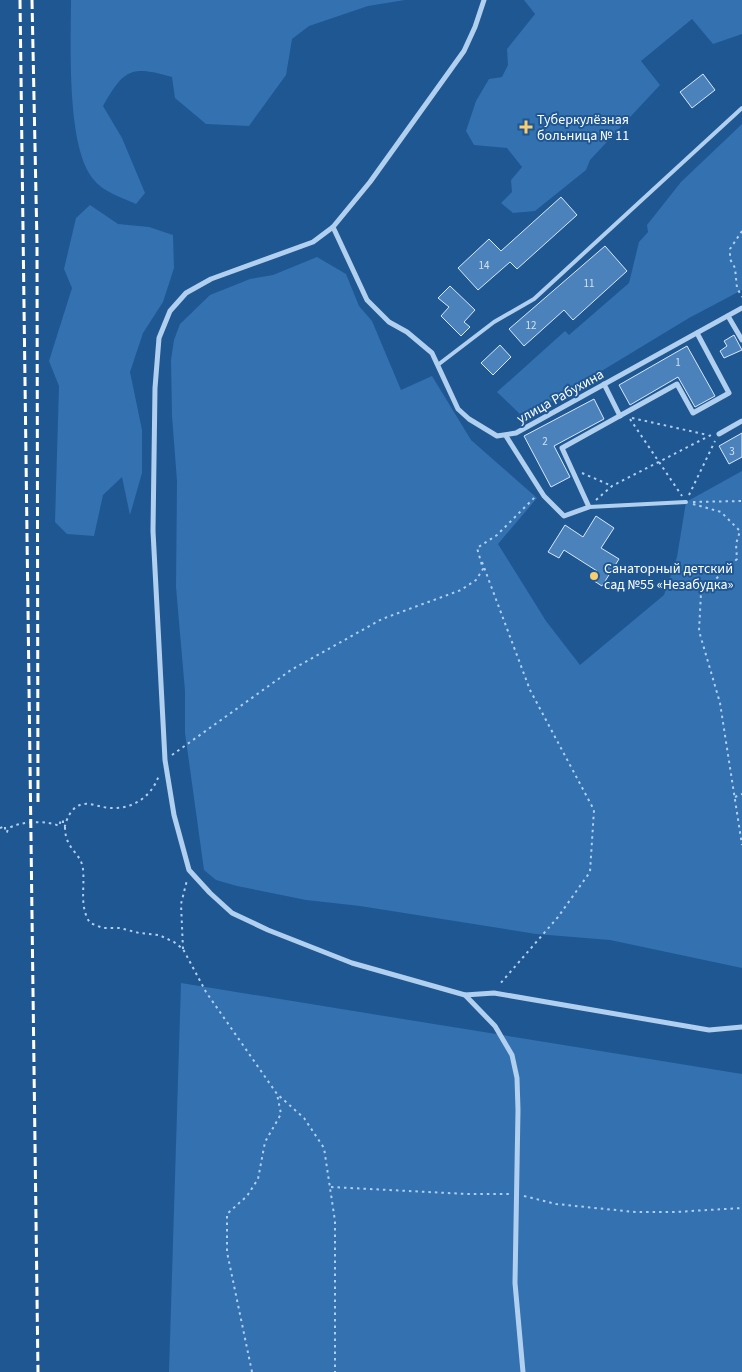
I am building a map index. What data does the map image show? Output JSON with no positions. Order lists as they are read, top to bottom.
{
  "streets": {
    "street": ["улица Рабухина"]
  },
  "places": {
    "health": ["Туберкулёзная больница № 11"],
    "other": ["Санаторный детский сад №55 «Незабудка»"]
  },
  "house_numbers": [
    "14",
    "11",
    "12",
    "1",
    "2",
    "3"
  ]
}
